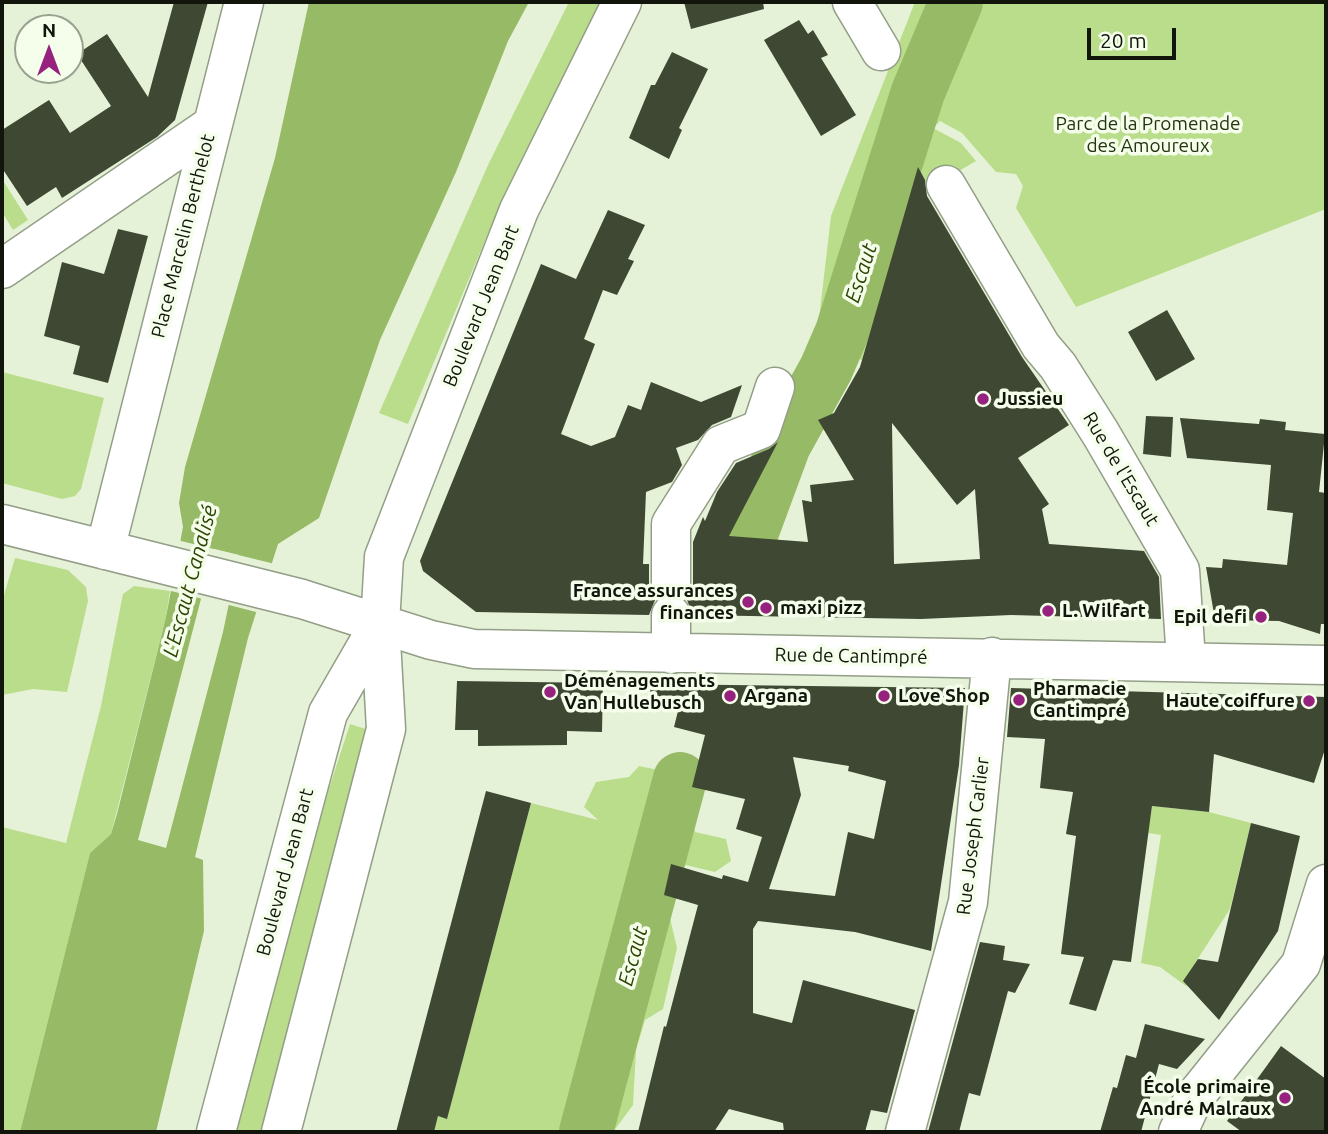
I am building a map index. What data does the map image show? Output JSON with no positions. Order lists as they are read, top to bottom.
{
  "streets": {
    "street": [
      "Place Marcelin Berthelot",
      "Boulevard Jean Bart",
      "Rue de l'Escaut",
      "Rue de Cantimpré",
      "Rue Joseph Carlier"
    ]
  },
  "crossings": [
    ["Place Marcelin Berthelot", "Rue de Cantimpré"],
    ["Boulevard Jean Bart", "Rue de Cantimpré"],
    ["Rue de l'Escaut", "Rue de Cantimpré"],
    ["Rue de Cantimpré", "Rue Joseph Carlier"]
  ],
  "water": ["Escaut", "L'Escaut Canalisé"],
  "parks": ["Parc de la Promenade des Amoureux"],
  "places": [
    "Jussieu",
    "France assurances finances",
    "maxi pizz",
    "L. Wilfart",
    "Epil defi",
    "Déménagements Van Hullebusch",
    "Argana",
    "Love Shop",
    "Pharmacie Cantimpré",
    "Haute coiffure",
    "École primaire André Malraux"
  ],
  "scale_bar": "20 m",
  "north": "top"
}
